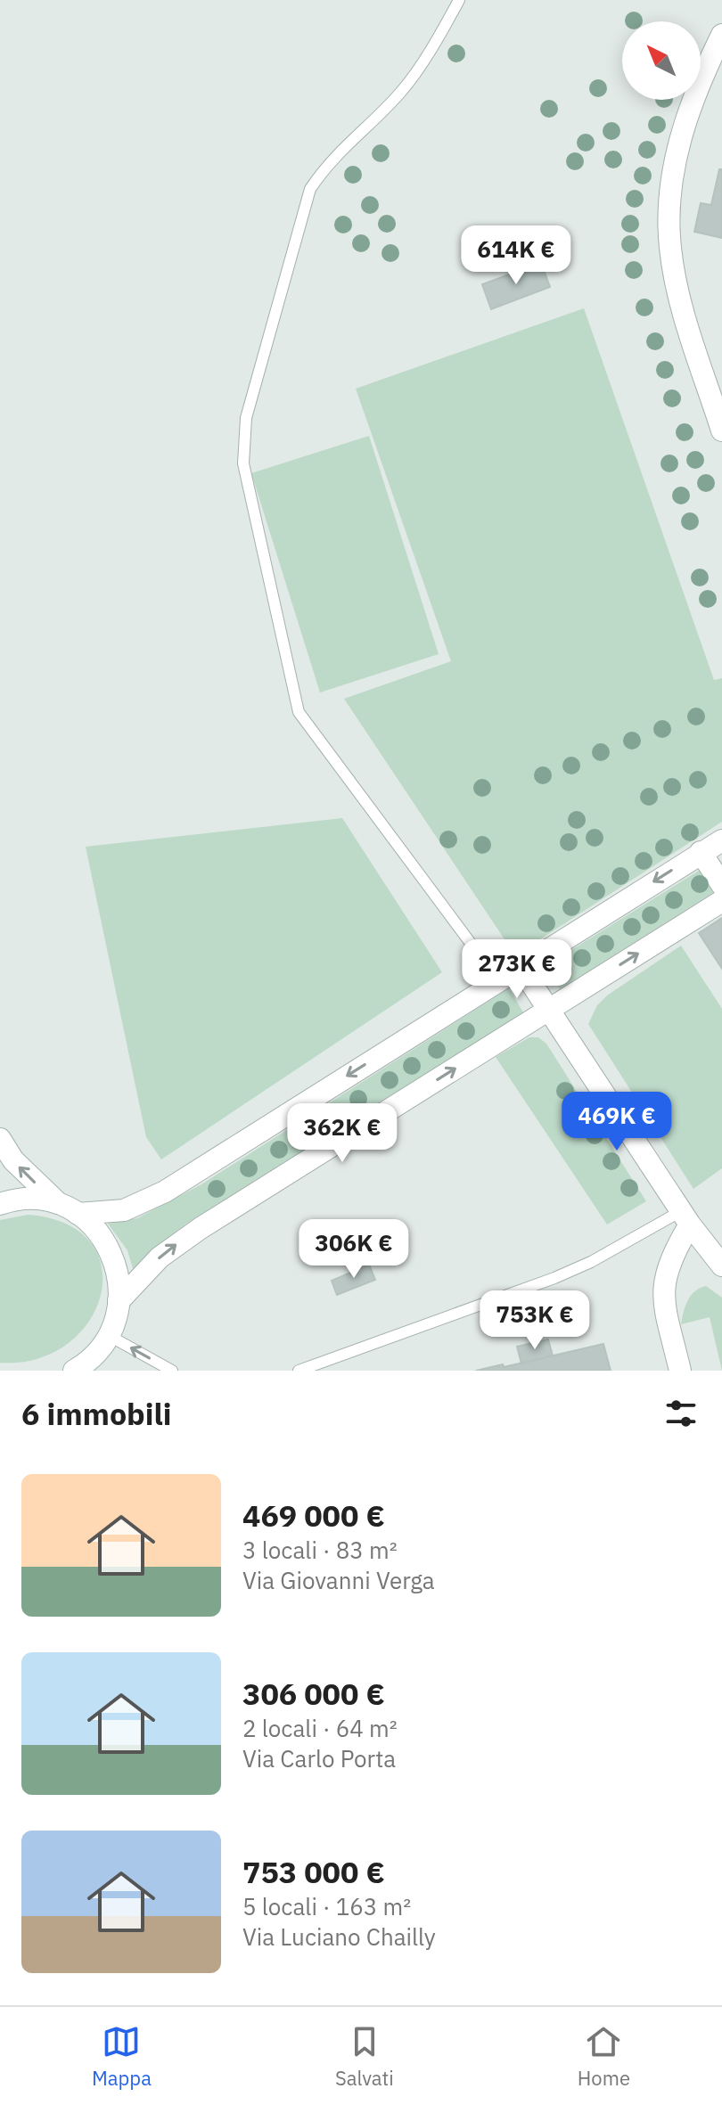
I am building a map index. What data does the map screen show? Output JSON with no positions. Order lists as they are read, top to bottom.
{
  "north": "top left",
  "page": {
    "price": [
      "614K €",
      "273K €",
      "469K €",
      "362K €",
      "306K €",
      "753K €"
    ],
    "heading": "6 immobili",
    "list": [
      {
        "name": "469 000 €",
        "note": "3 locali · 83 m² · Via Giovanni Verga"
      },
      {
        "name": "306 000 €",
        "note": "2 locali · 64 m² · Via Carlo Porta"
      },
      {
        "name": "753 000 €",
        "note": "5 locali · 163 m² · Via Luciano Chailly"
      }
    ],
    "tabs": ["Mappa", "Salvati", "Home"]
  }
}
